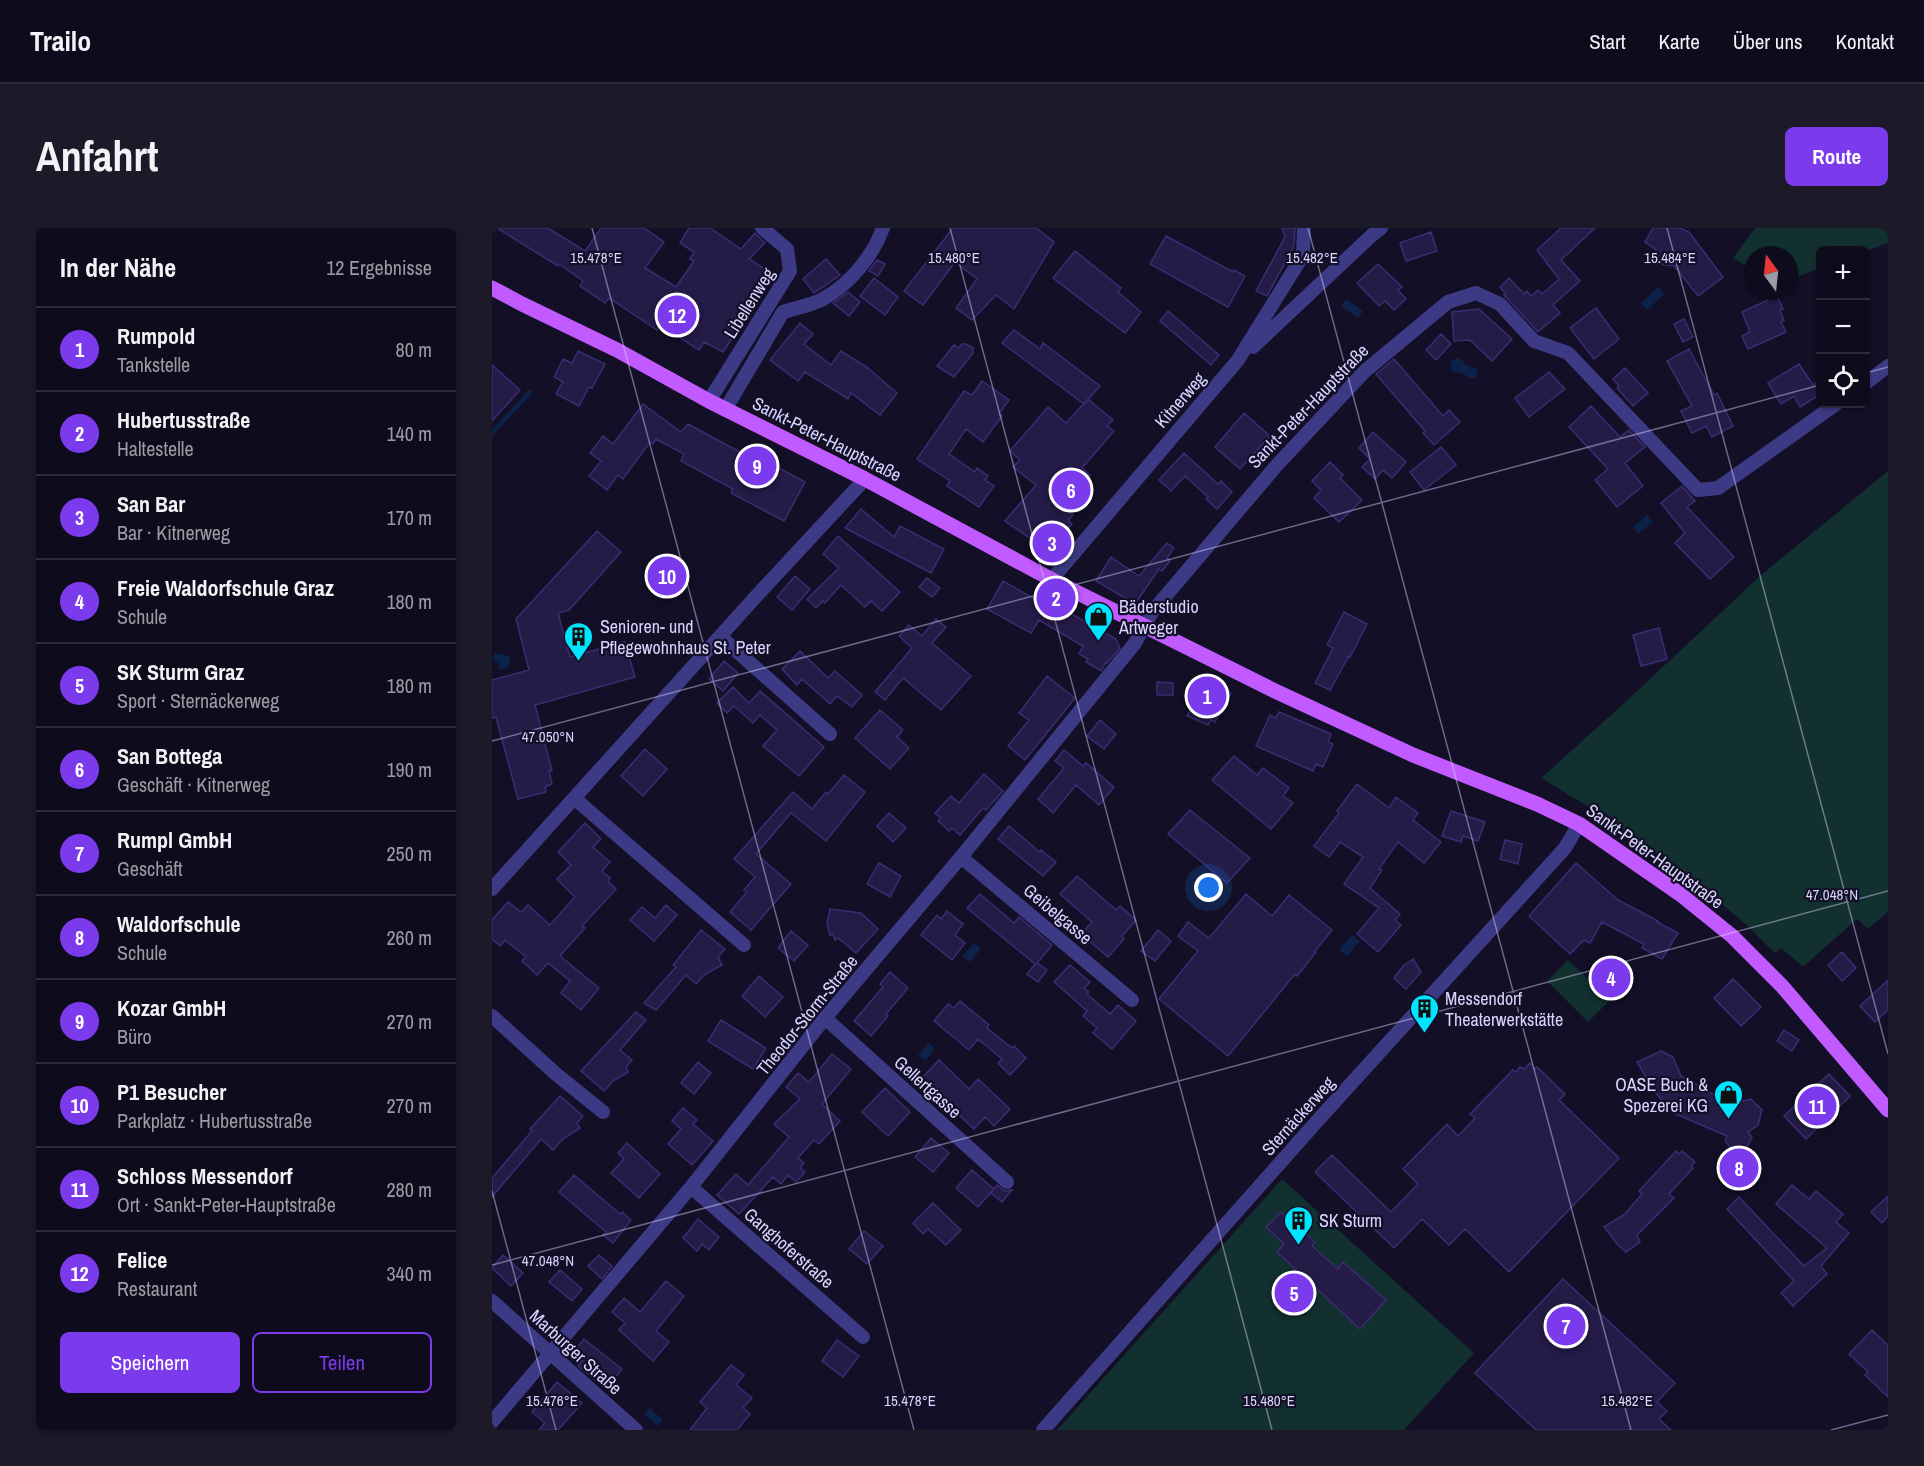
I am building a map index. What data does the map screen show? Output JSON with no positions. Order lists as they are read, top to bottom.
{
  "streets": {
    "main road": ["Sankt-Peter-Hauptstraße"],
    "street": [
      "Libellenweg",
      "Kitnerweg",
      "Geibelgasse",
      "Theodor-Storm-Straße",
      "Gellertgasse",
      "Sternäckerweg",
      "Ganghoferstraße",
      "Marburger Straße"
    ]
  },
  "crossings": [
    ["Libellenweg", "Sankt-Peter-Hauptstraße"],
    ["Kitnerweg", "Sankt-Peter-Hauptstraße"],
    ["Sankt-Peter-Hauptstraße", "Theodor-Storm-Straße"],
    ["Sankt-Peter-Hauptstraße", "Sternäckerweg"],
    ["Geibelgasse", "Theodor-Storm-Straße"],
    ["Theodor-Storm-Straße", "Gellertgasse"],
    ["Theodor-Storm-Straße", "Ganghoferstraße"],
    ["Theodor-Storm-Straße", "Marburger Straße"]
  ],
  "places": {
    "shop": ["Bäderstudio Artweger", "OASE Buch & Spezerei KG"],
    "building": ["Senioren- und Pflegewohnhaus St. Peter", "Messendorf Theaterwerkstätte", "SK Sturm"]
  },
  "north": "top",
  "page": {
    "header": "Trailo",
    "nav": [
      "Start",
      "Karte",
      "Über uns",
      "Kontakt"
    ],
    "buttons": [
      "Route",
      ["Speichern", "Teilen"]
    ],
    "title": "Anfahrt",
    "heading": ["In der Nähe", "12 Ergebnisse"],
    "map_buttons": ["+", "−"],
    "pins": [
      "12",
      "9",
      "6",
      "3",
      "10",
      "2",
      "1",
      "4",
      "11",
      "8",
      "5",
      "7"
    ],
    "list": [
      {
        "mark": "1",
        "name": "Rumpold",
        "note": "Tankstelle",
        "value": "80 m"
      },
      {
        "mark": "2",
        "name": "Hubertusstraße",
        "note": "Haltestelle",
        "value": "140 m"
      },
      {
        "mark": "3",
        "name": "San Bar",
        "note": "Bar · Kitnerweg",
        "value": "170 m"
      },
      {
        "mark": "4",
        "name": "Freie Waldorfschule Graz",
        "note": "Schule",
        "value": "180 m"
      },
      {
        "mark": "5",
        "name": "SK Sturm Graz",
        "note": "Sport · Sternäckerweg",
        "value": "180 m"
      },
      {
        "mark": "6",
        "name": "San Bottega",
        "note": "Geschäft · Kitnerweg",
        "value": "190 m"
      },
      {
        "mark": "7",
        "name": "Rumpl GmbH",
        "note": "Geschäft",
        "value": "250 m"
      },
      {
        "mark": "8",
        "name": "Waldorfschule",
        "note": "Schule",
        "value": "260 m"
      },
      {
        "mark": "9",
        "name": "Kozar GmbH",
        "note": "Büro",
        "value": "270 m"
      },
      {
        "mark": "10",
        "name": "P1 Besucher",
        "note": "Parkplatz · Hubertusstraße",
        "value": "270 m"
      },
      {
        "mark": "11",
        "name": "Schloss Messendorf",
        "note": "Ort · Sankt-Peter-Hauptstraße",
        "value": "280 m"
      },
      {
        "mark": "12",
        "name": "Felice",
        "note": "Restaurant",
        "value": "340 m"
      }
    ]
  },
  "coordinates": [
    "15.478°E",
    "15.480°E",
    "15.482°E",
    "15.484°E",
    "47.050°N",
    "47.048°N",
    "15.476°E"
  ]
}
